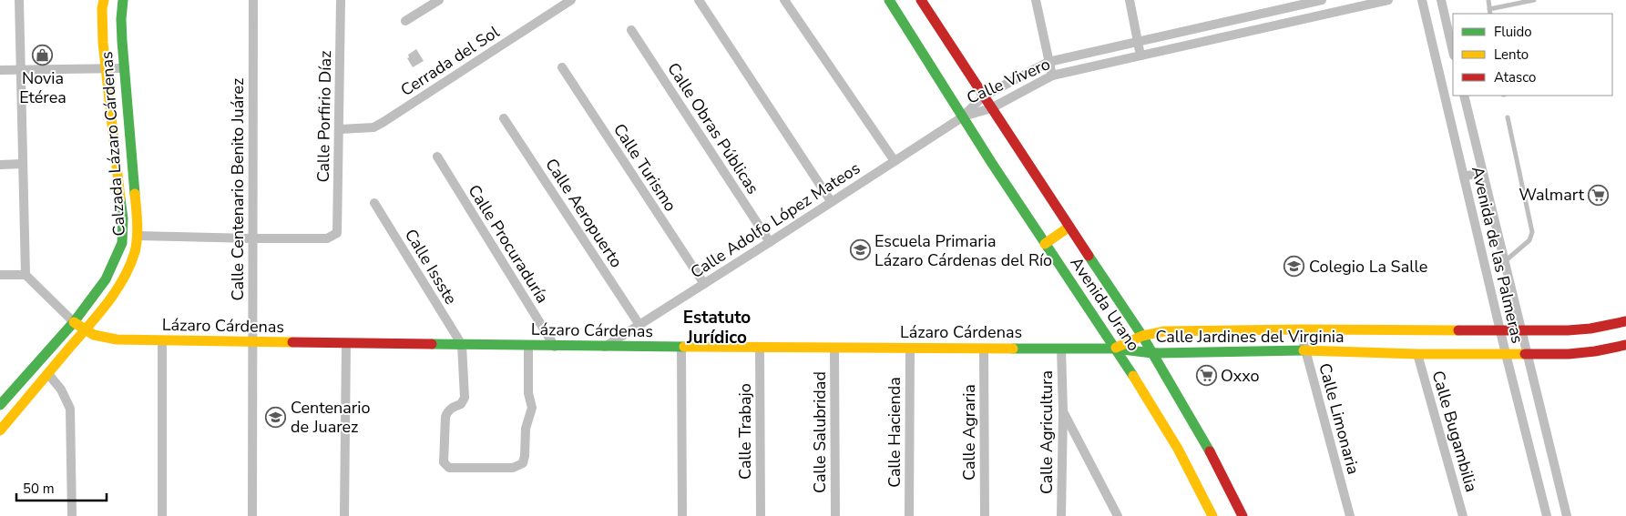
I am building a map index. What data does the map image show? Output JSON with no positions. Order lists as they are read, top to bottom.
{
  "streets": {
    "street": [
      "Cerrada del Sol",
      "Calle Vivero",
      "Calle Porfirio Díaz",
      "Calle Obras Públicas",
      "Calzada Lázaro Cárdenas",
      "Calle Turismo",
      "Calle Centenario Benito Juárez",
      "Calle Aeropuerto",
      "Calle Adolfo López Mateos",
      "Calle Procuraduría",
      "Avenida de las Palmeras",
      "Calle Issste",
      "Avenida Urano",
      "Lázaro Cárdenas",
      "Calle Jardines del Virginia",
      "Calle Limonaria",
      "Calle Trabajo",
      "Calle Bugambilia",
      "Calle Salubridad",
      "Calle Hacienda",
      "Calle Agraria",
      "Calle Agricultura"
    ]
  },
  "crossings": [
    ["Cerrada del Sol", "Calle Porfirio Díaz"],
    ["Calle Vivero", "Calle Adolfo López Mateos"],
    ["Calle Vivero", "Avenida Urano"],
    ["Calle Porfirio Díaz", "Calle Centenario Benito Juárez"],
    ["Calle Obras Públicas", "Calle Adolfo López Mateos"],
    ["Calzada Lázaro Cárdenas", "Lázaro Cárdenas"],
    ["Calle Turismo", "Calle Adolfo López Mateos"],
    ["Calle Centenario Benito Juárez", "Lázaro Cárdenas"],
    ["Calle Aeropuerto", "Calle Adolfo López Mateos"],
    ["Calle Adolfo López Mateos", "Avenida Urano"],
    ["Calle Adolfo López Mateos", "Lázaro Cárdenas"],
    ["Calle Procuraduría", "Lázaro Cárdenas"],
    ["Avenida de las Palmeras", "Calle Jardines del Virginia"],
    ["Calle Issste", "Lázaro Cárdenas"],
    ["Avenida Urano", "Lázaro Cárdenas"],
    ["Avenida Urano", "Calle Jardines del Virginia"],
    ["Lázaro Cárdenas", "Calle Jardines del Virginia"],
    ["Lázaro Cárdenas", "Calle Trabajo"],
    ["Lázaro Cárdenas", "Calle Salubridad"],
    ["Lázaro Cárdenas", "Calle Hacienda"],
    ["Lázaro Cárdenas", "Calle Agraria"],
    ["Lázaro Cárdenas", "Calle Agricultura"],
    ["Calle Jardines del Virginia", "Calle Limonaria"],
    ["Calle Jardines del Virginia", "Calle Bugambilia"]
  ],
  "districts": ["Estatuto Jurídico"],
  "places": {
    "shop": ["Novia Etérea"],
    "supermarket": ["Walmart", "Oxxo"],
    "school or university": ["Escuela Primaria Lázaro Cárdenas del Río", "Colegio La Salle", "Centenario de Juarez"]
  },
  "legend": ["Fluido", "Lento", "Atasco"],
  "scale_bar": "50 m"
}
